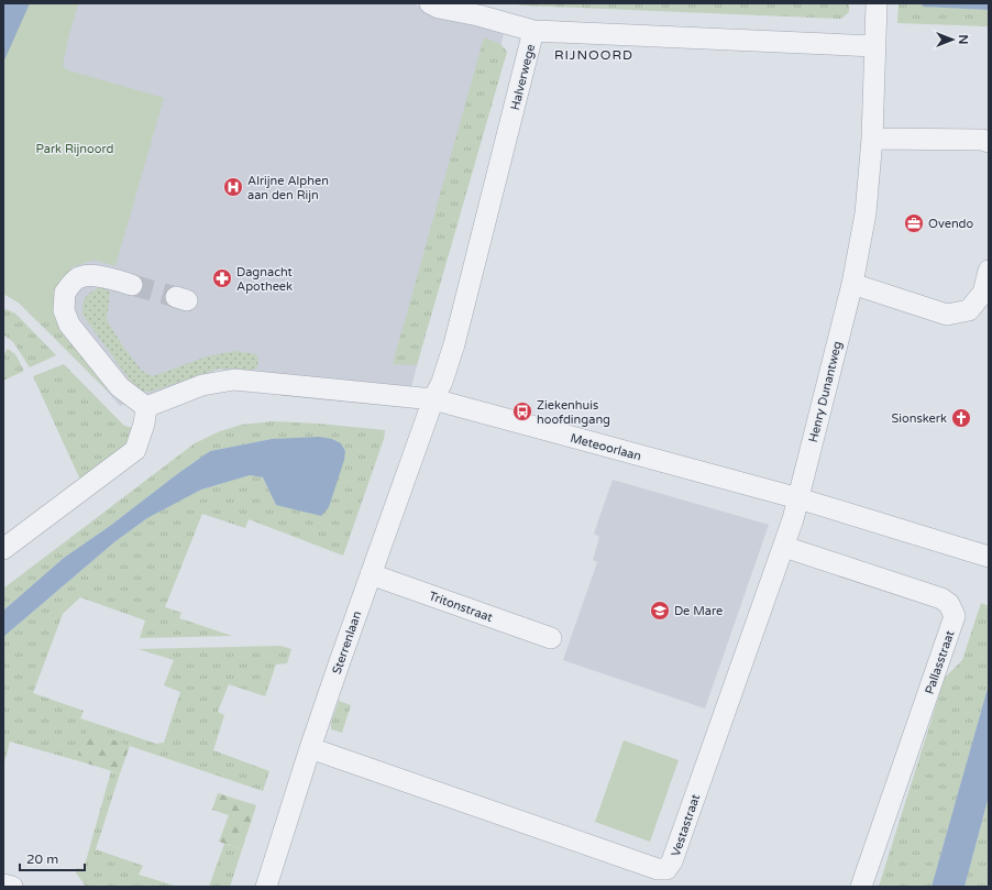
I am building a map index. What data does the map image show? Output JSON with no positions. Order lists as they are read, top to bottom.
{
  "streets": {
    "street": [
      "Halverwege",
      "Henry Dunantweg",
      "Meteoorlaan",
      "Tritonstraat",
      "Sterrenlaan",
      "Pallasstraat",
      "Vestastraat"
    ]
  },
  "crossings": [
    ["Halverwege", "Henry Dunantweg"],
    ["Halverwege", "Meteoorlaan"],
    ["Halverwege", "Sterrenlaan"],
    ["Henry Dunantweg", "Meteoorlaan"],
    ["Henry Dunantweg", "Vestastraat"],
    ["Meteoorlaan", "Sterrenlaan"],
    ["Meteoorlaan", "Vestastraat"],
    ["Tritonstraat", "Sterrenlaan"],
    ["Sterrenlaan", "Vestastraat"],
    ["Pallasstraat", "Vestastraat"]
  ],
  "districts": ["RIJNOORD"],
  "parks": ["Park Rijnoord"],
  "places": {
    "hospital": ["Alrijne Alphen aan den Rijn"],
    "office": ["Ovendo"],
    "pharmacy": ["Dagnacht Apotheek"],
    "bus stop": ["Ziekenhuis hoofdingang"],
    "church": ["Sionskerk"],
    "school or university": ["De Mare"]
  },
  "scale_bar": "20 m",
  "north": "right"
}
